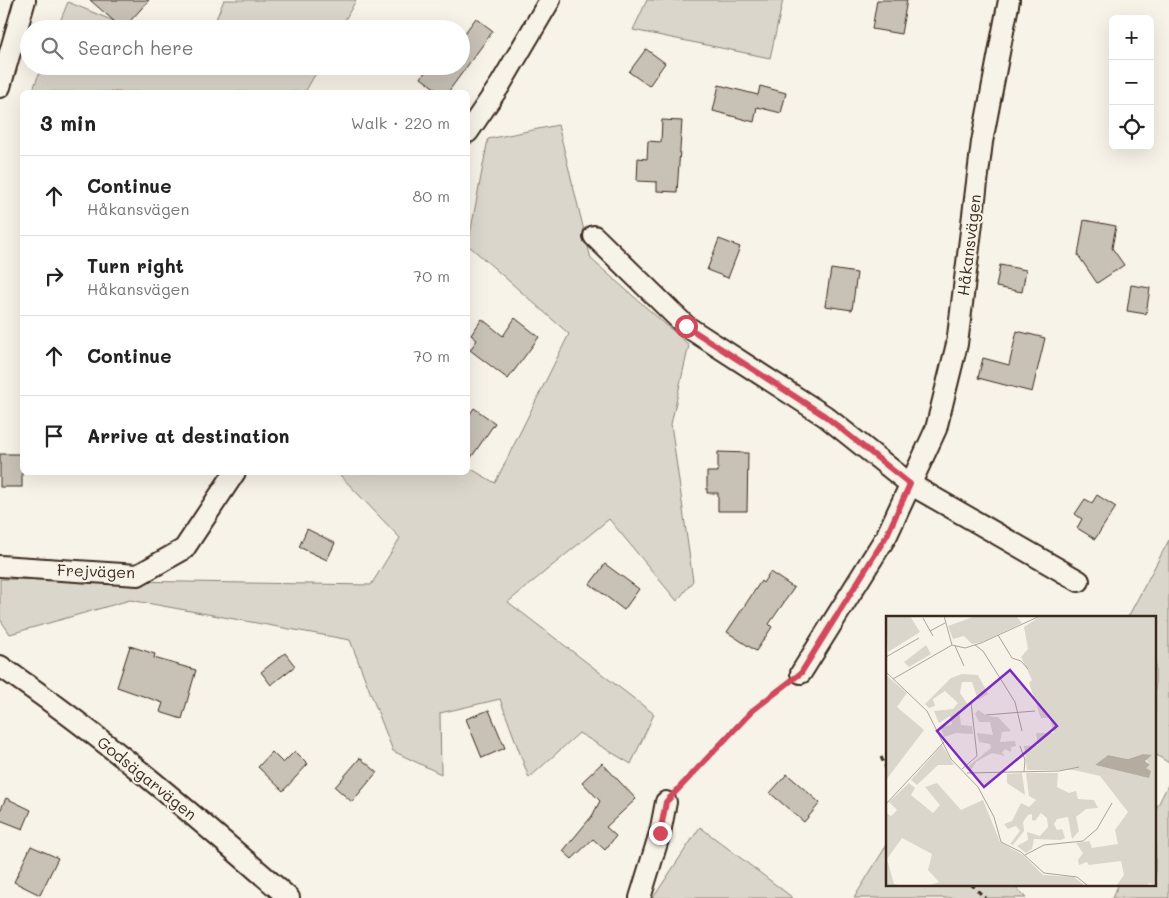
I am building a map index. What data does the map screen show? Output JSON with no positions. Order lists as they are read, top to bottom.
{
  "streets": {
    "street": ["Håkansvägen", "Frejvägen", "Godsägarvägen"]
  },
  "page": {
    "map_buttons": ["+", "−"],
    "search": "Search here",
    "heading": ["3 min", "Walk · 220 m"],
    "list": [
      ["Continue", "Håkansvägen", "80 m"],
      ["Turn right", "Håkansvägen", "70 m"],
      ["Continue", "70 m"],
      "Arrive at destination"
    ]
  }
}
